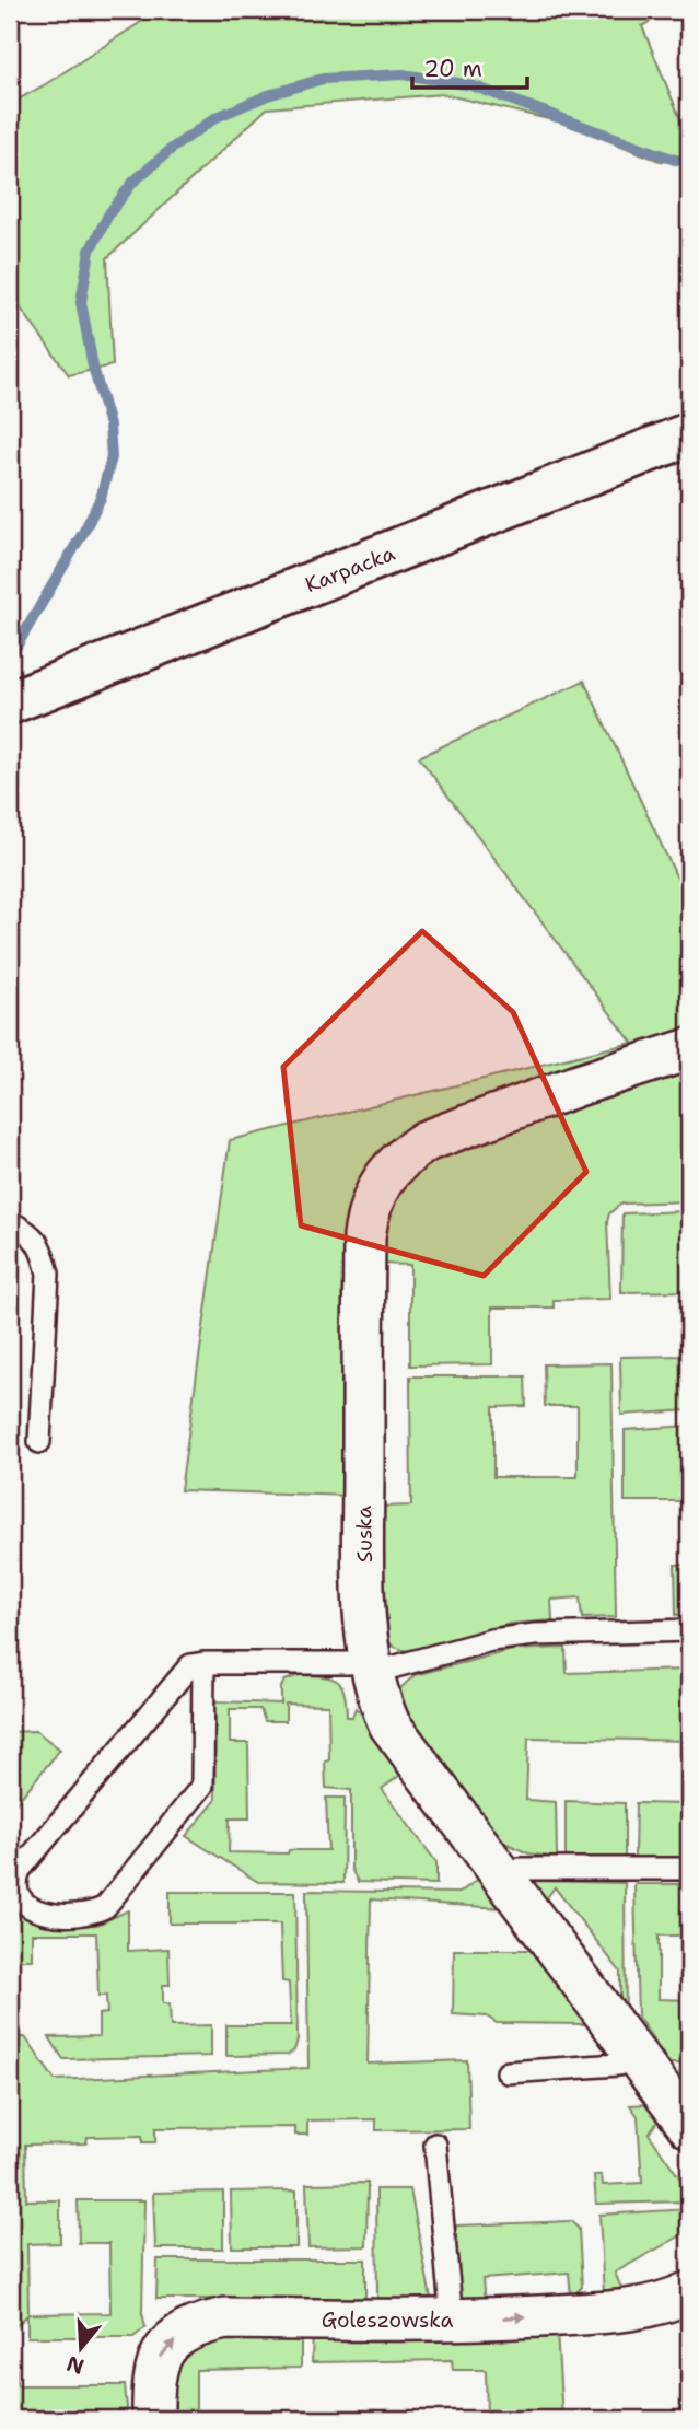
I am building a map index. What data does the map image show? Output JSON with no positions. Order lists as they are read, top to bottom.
{
  "streets": {
    "street": ["Karpacka", "Suska", "Goleszowska"]
  },
  "one_way": ["Goleszowska"],
  "scale_bar": "20 m",
  "north": "bottom"
}
